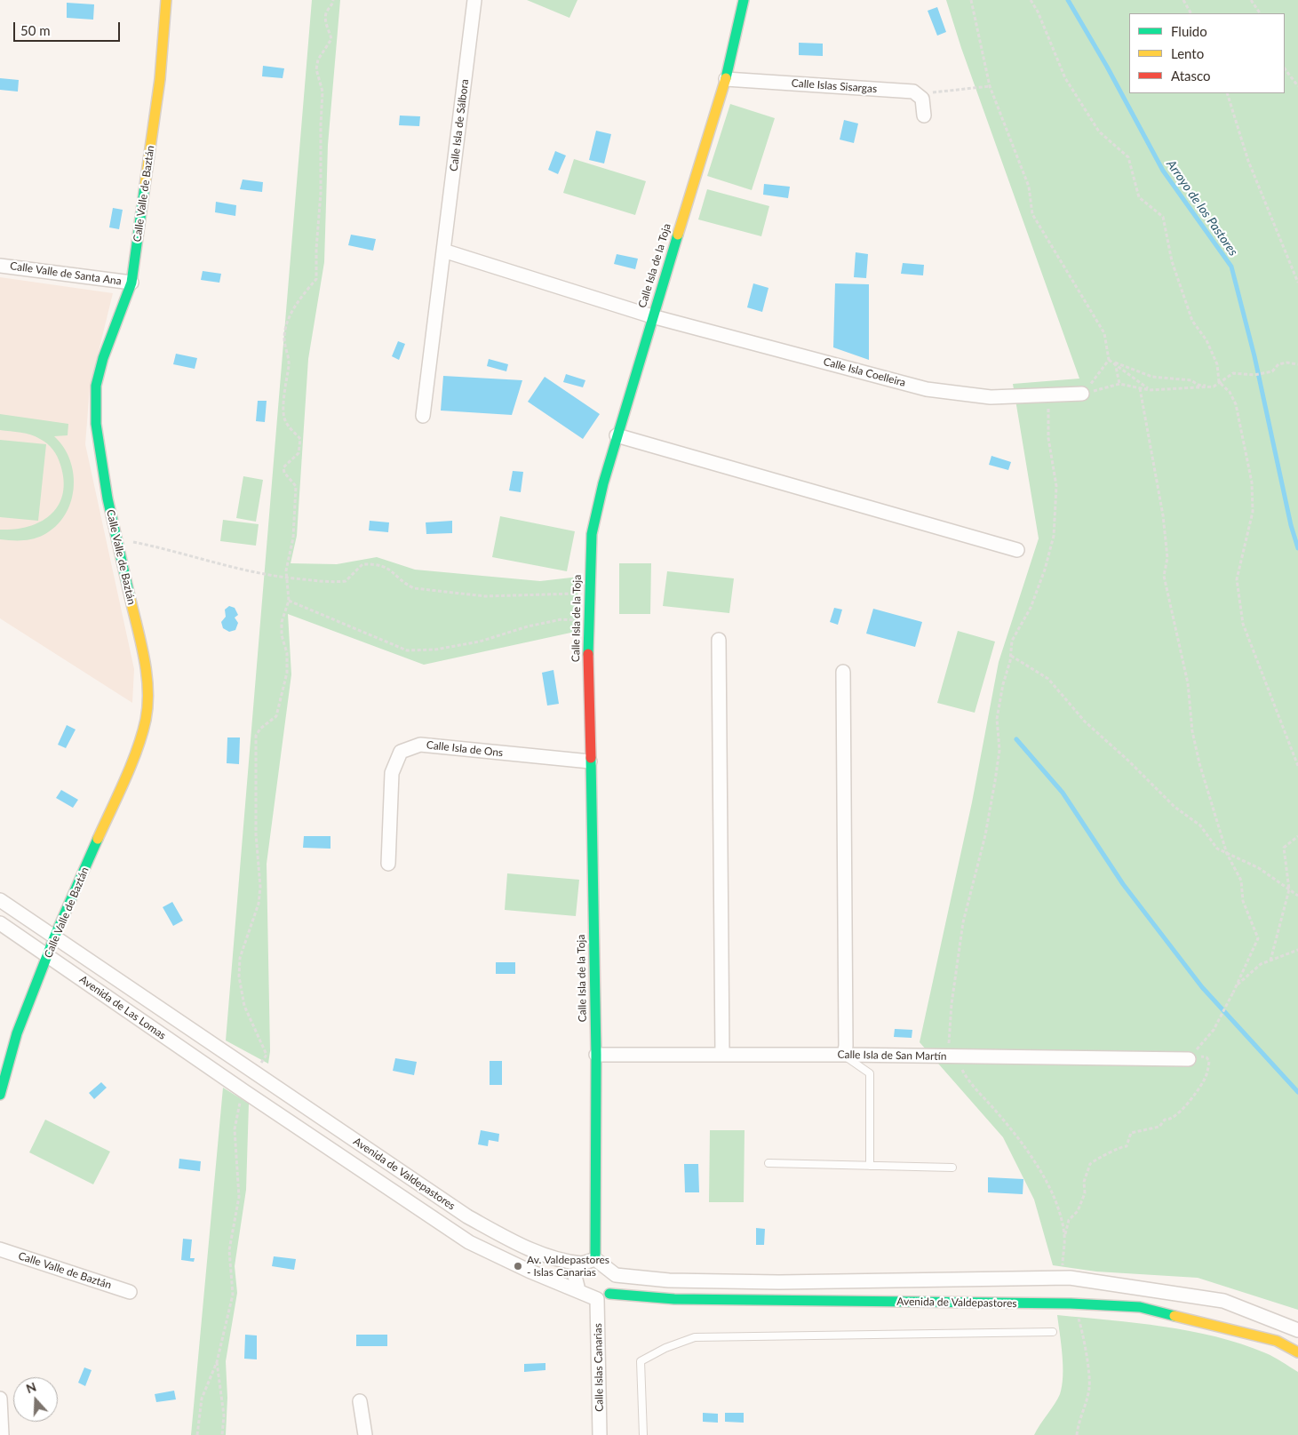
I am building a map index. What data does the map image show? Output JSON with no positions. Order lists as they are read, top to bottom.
{
  "streets": {
    "street": [
      "Calle Islas Sisargas",
      "Calle Isla de Sálbora",
      "Calle Valle de Baztán",
      "Calle Isla de la Toja",
      "Calle Valle de Santa Ana",
      "Calle Isla Coelleira",
      "Calle Isla de Ons",
      "Avenida de Las Lomas",
      "Calle Isla de San Martín",
      "Avenida de Valdepastores",
      "Calle Islas Canarias"
    ]
  },
  "crossings": [
    ["Calle Islas Sisargas", "Calle Isla de la Toja"],
    ["Calle Valle de Baztán", "Calle Valle de Santa Ana"],
    ["Calle Valle de Baztán", "Avenida de Las Lomas"],
    ["Calle Isla de la Toja", "Calle Isla Coelleira"],
    ["Calle Isla de la Toja", "Calle Isla de Ons"],
    ["Calle Isla de la Toja", "Calle Isla de San Martín"],
    ["Calle Isla de la Toja", "Avenida de Valdepastores"],
    ["Calle Isla de la Toja", "Calle Islas Canarias"],
    ["Avenida de Las Lomas", "Avenida de Valdepastores"],
    ["Avenida de Valdepastores", "Calle Islas Canarias"]
  ],
  "water": ["Arroyo de los Pastores"],
  "places": ["Av. Valdepastores - Islas Canarias"],
  "legend": ["Fluido", "Lento", "Atasco"],
  "scale_bar": "50 m",
  "north": "top"
}
